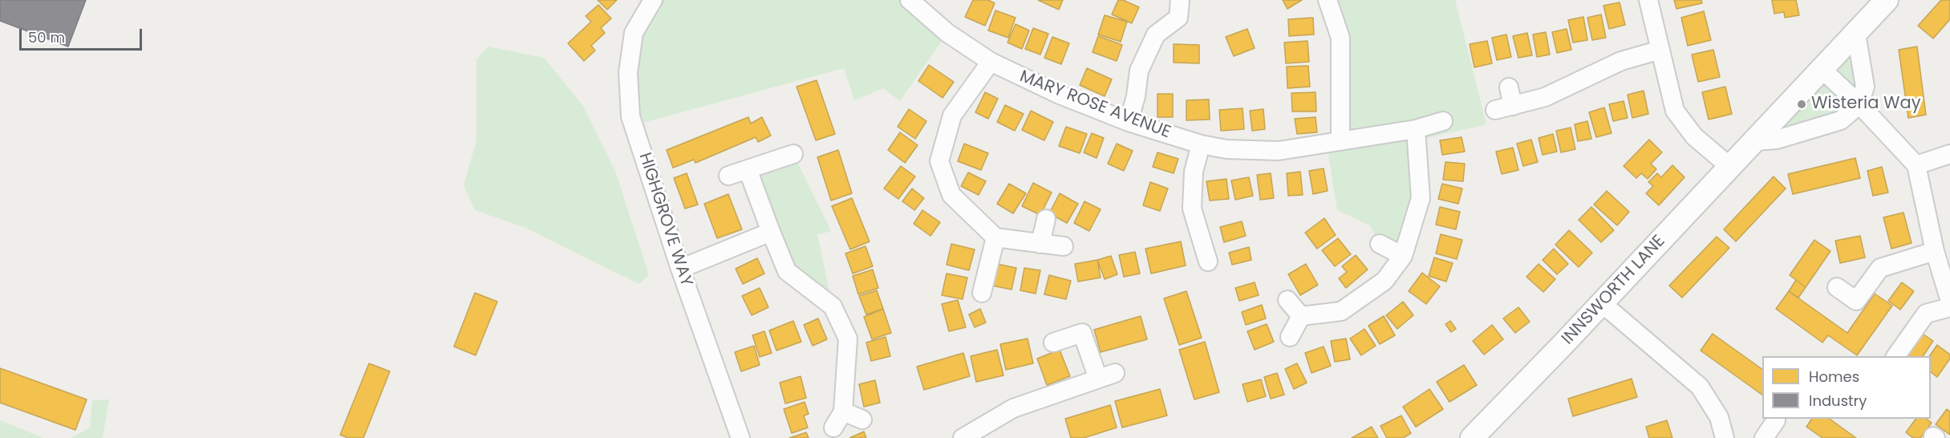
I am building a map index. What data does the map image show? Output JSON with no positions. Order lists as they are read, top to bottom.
{
  "streets": {
    "street": ["MARY ROSE AVENUE", "HIGHGROVE WAY", "INNSWORTH LANE"]
  },
  "places": ["Wisteria Way"],
  "legend": ["Homes", "Industry"],
  "scale_bar": "50 m"
}
